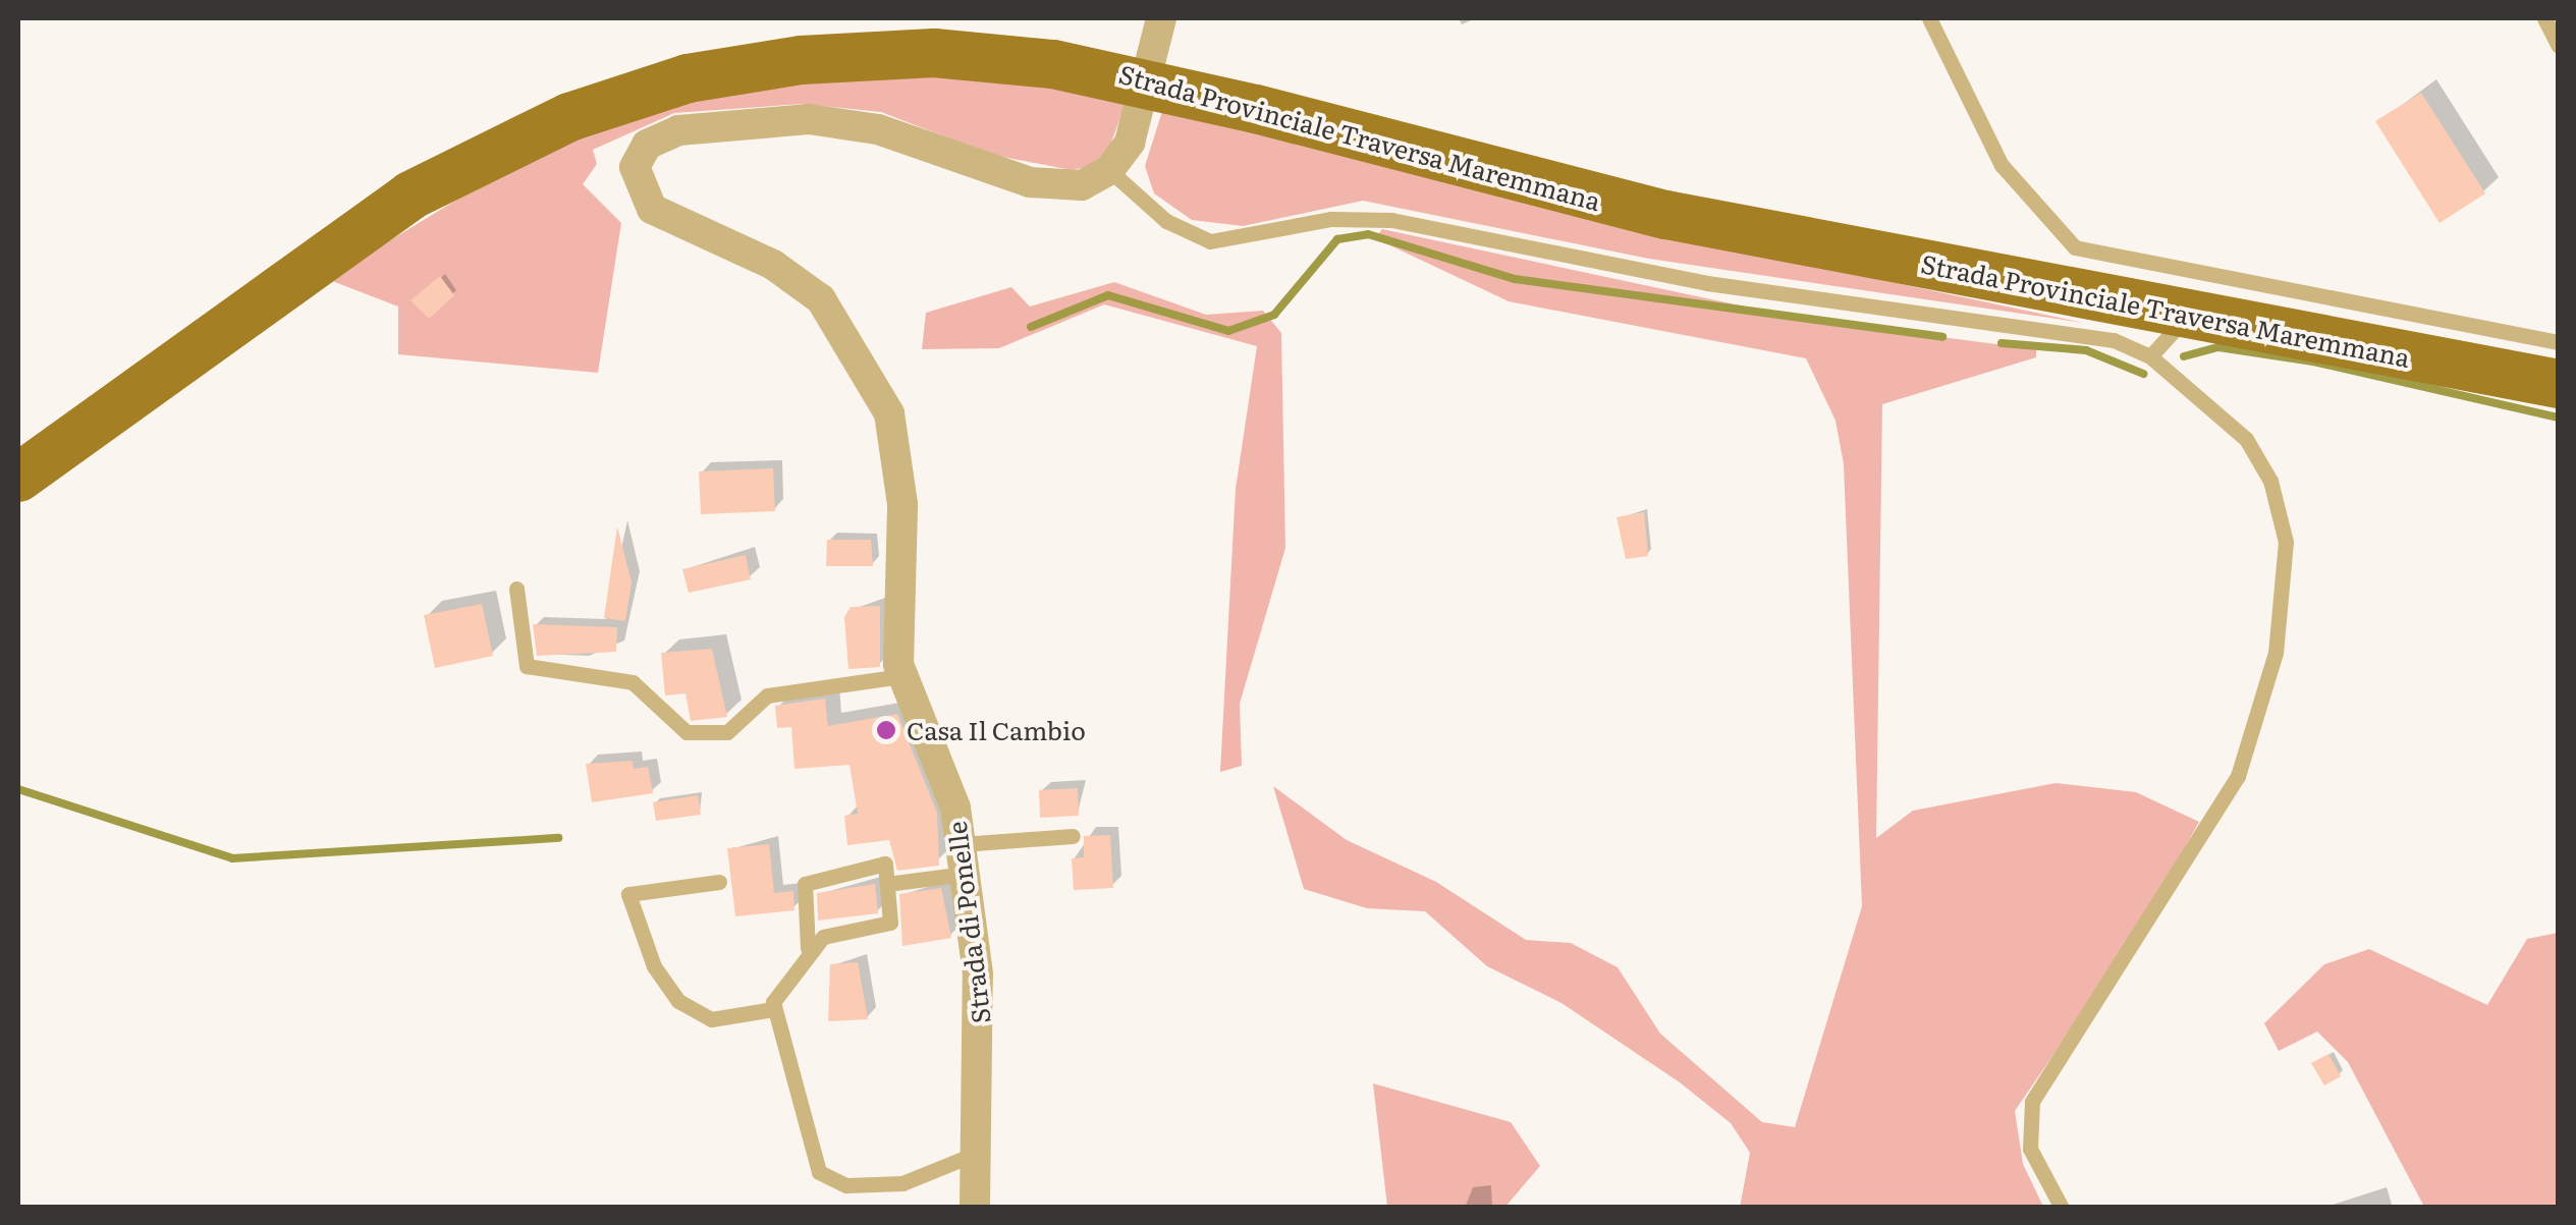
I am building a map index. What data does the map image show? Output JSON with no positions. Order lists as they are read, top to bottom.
{
  "streets": {
    "main road": ["Strada Provinciale Traversa Maremmana"],
    "street": ["Strada di Ponelle"]
  },
  "places": ["Casa Il Cambio"]
}
